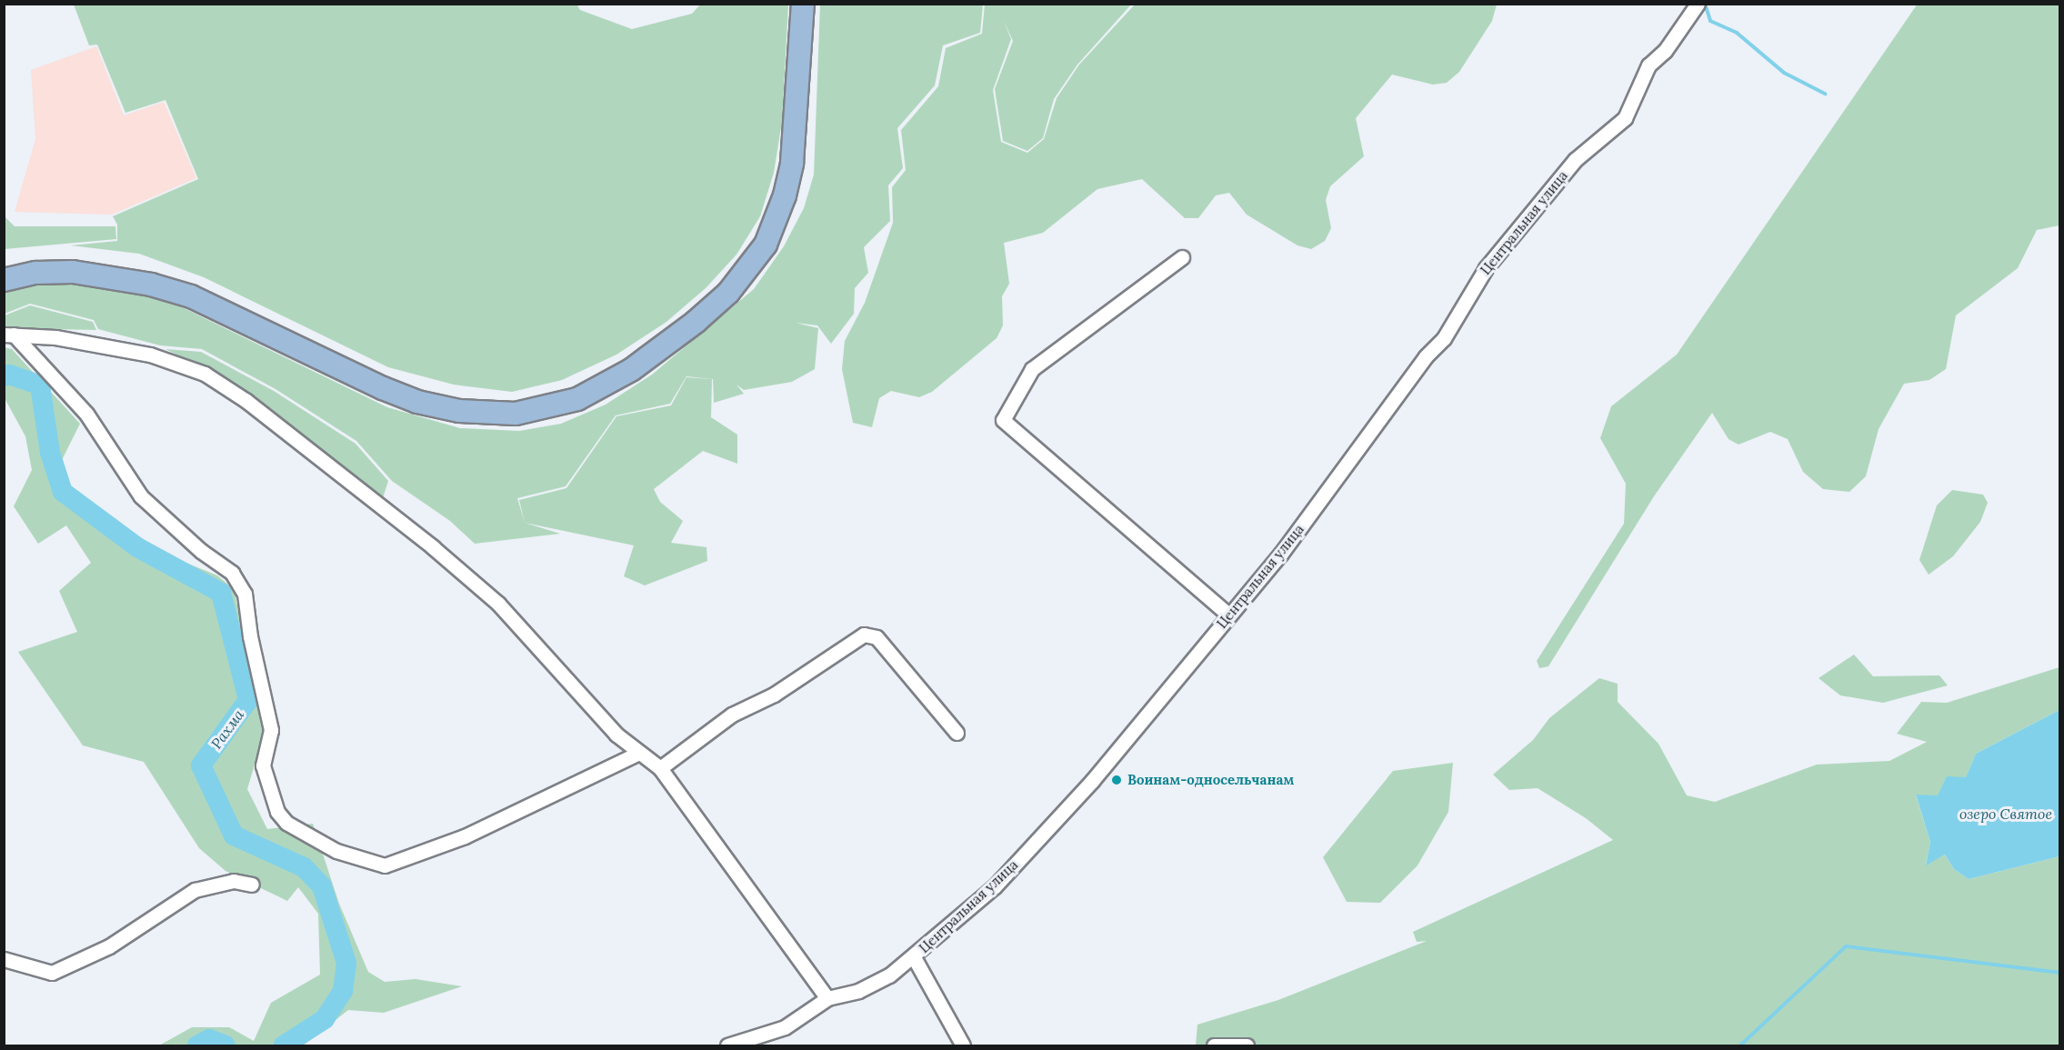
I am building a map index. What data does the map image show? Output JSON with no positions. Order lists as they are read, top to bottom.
{
  "streets": {
    "street": ["Центральная улица"]
  },
  "water": ["Рахма", "озеро Святое"],
  "places": ["Воинам-односельчанам"]
}
